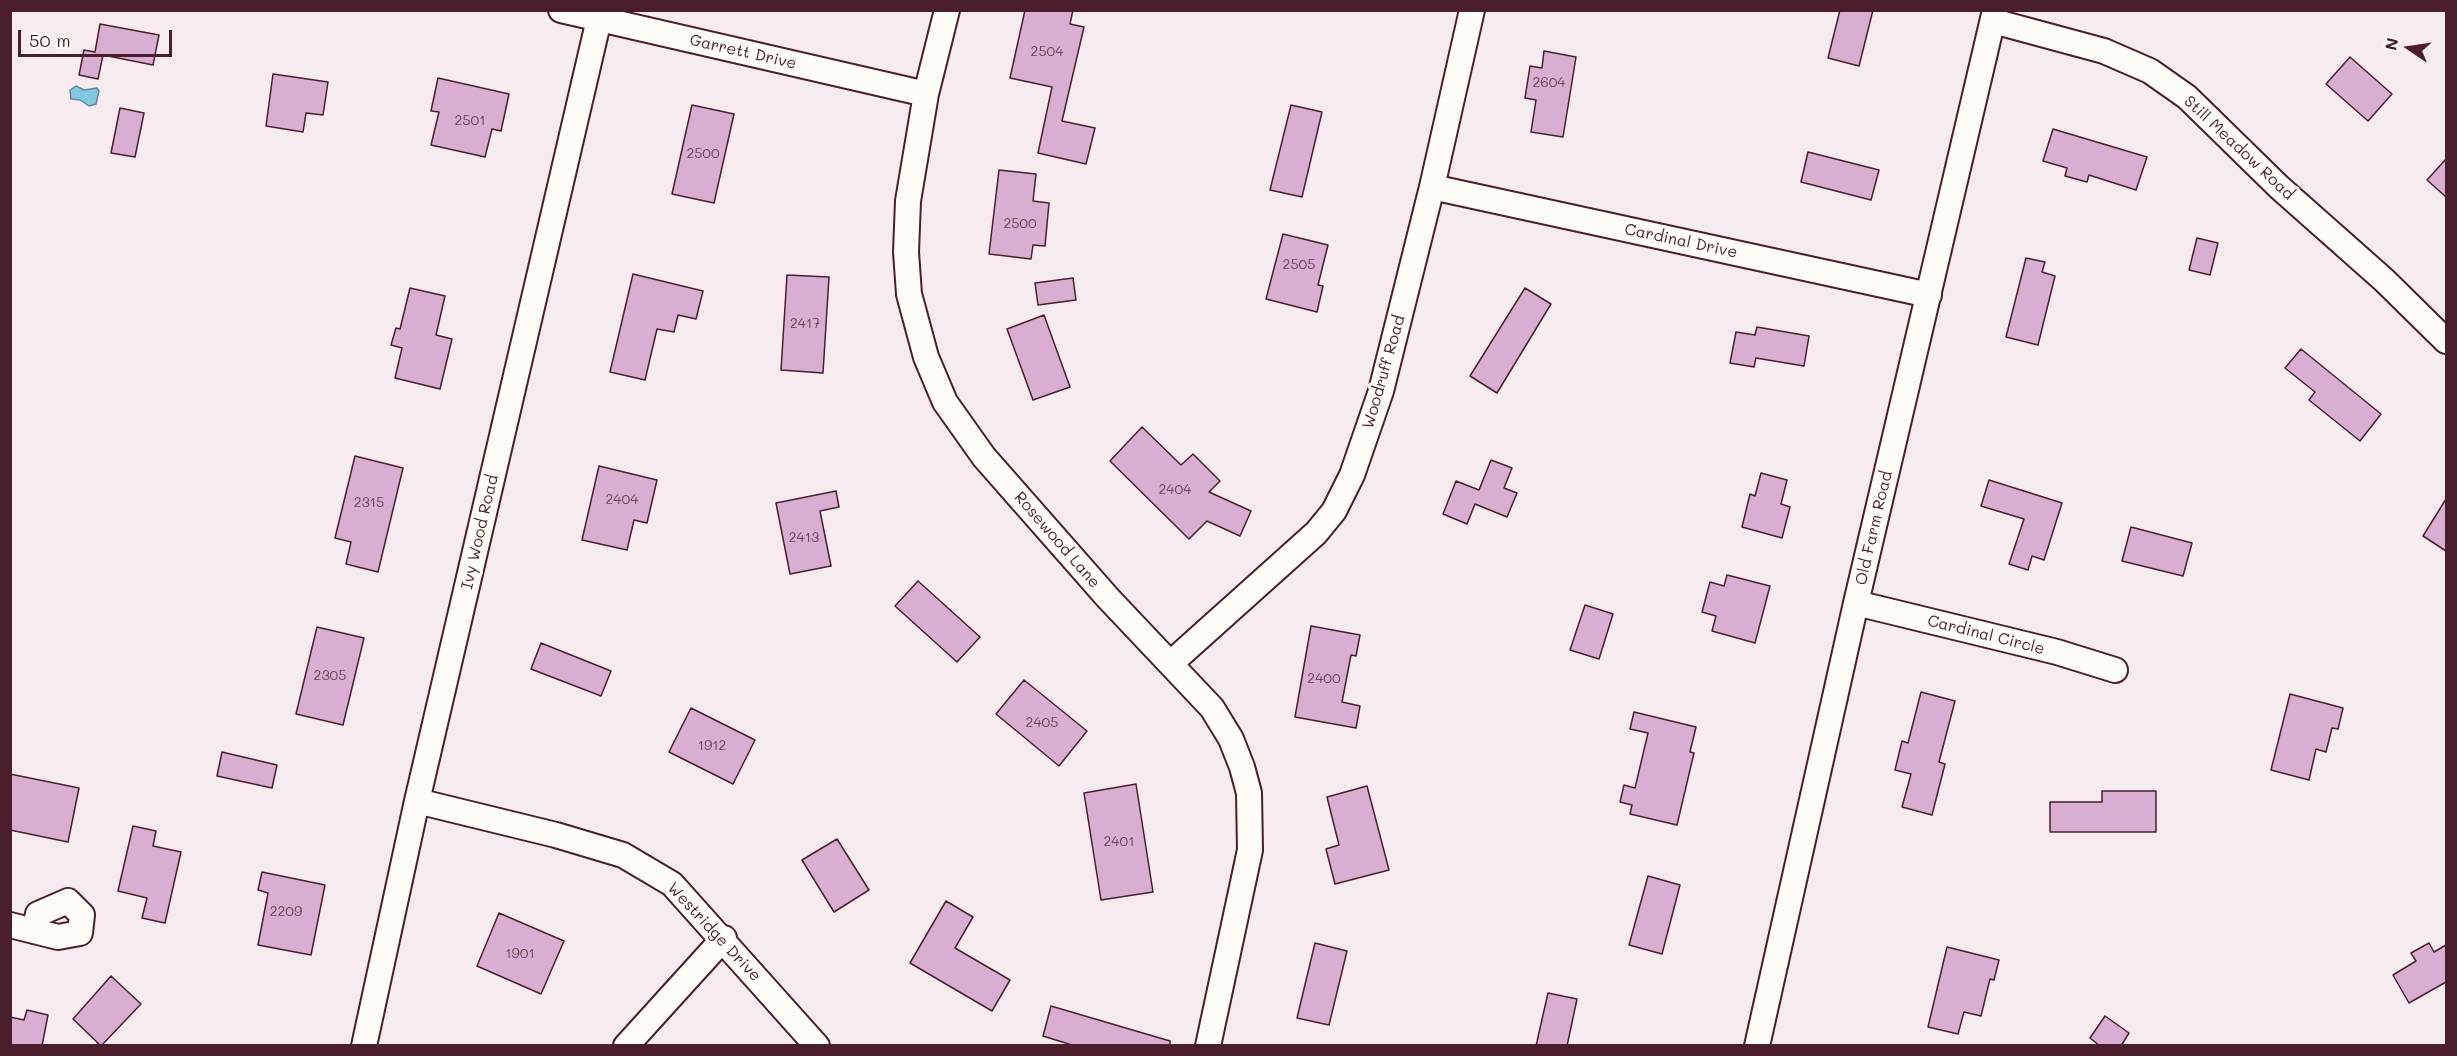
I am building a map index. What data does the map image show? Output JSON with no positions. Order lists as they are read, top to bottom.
{
  "streets": {
    "street": [
      "Garrett Drive",
      "Still Meadow Road",
      "Cardinal Drive",
      "Woodruff Road",
      "Old Farm Road",
      "Ivy Wood Road",
      "Rosewood Lane",
      "Cardinal Circle",
      "Westridge Drive"
    ]
  },
  "crossings": [
    ["Garrett Drive", "Ivy Wood Road"],
    ["Garrett Drive", "Rosewood Lane"],
    ["Still Meadow Road", "Old Farm Road"],
    ["Cardinal Drive", "Woodruff Road"],
    ["Cardinal Drive", "Old Farm Road"],
    ["Woodruff Road", "Rosewood Lane"],
    ["Old Farm Road", "Cardinal Circle"],
    ["Ivy Wood Road", "Westridge Drive"]
  ],
  "house_numbers": [
    "2504",
    "2604",
    "2501",
    "2500",
    "2500",
    "2505",
    "2417",
    "2404",
    "2404",
    "2315",
    "2413",
    "2305",
    "2400",
    "2405",
    "1912",
    "2401",
    "2209",
    "1901"
  ],
  "scale_bar": "50 m",
  "north": "left"
}
